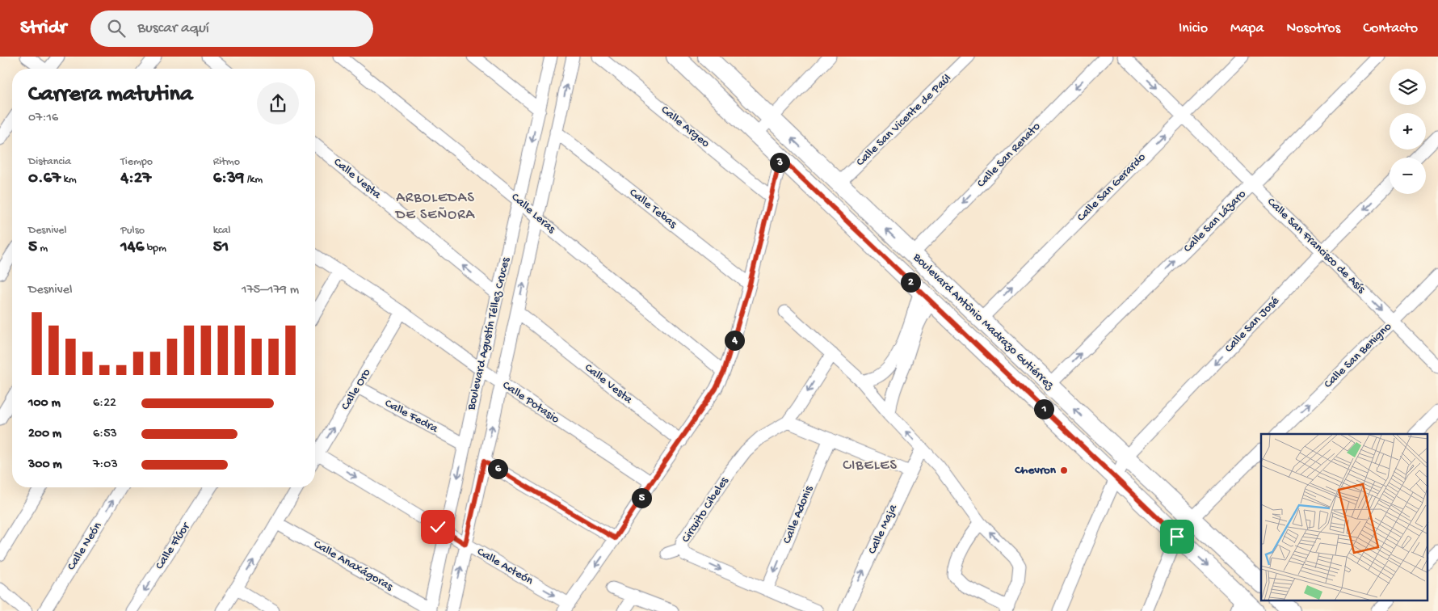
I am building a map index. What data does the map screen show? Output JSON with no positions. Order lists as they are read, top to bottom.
{
  "streets": {
    "street": [
      "Calle San Vicente de Paúl",
      "Calle Argeo",
      "Calle San Renato",
      "Calle Vesta",
      "Calle San Gerardo",
      "Calle Tebas",
      "Calle Leras",
      "Calle San Lázaro",
      "Calle San Francisco de Asís",
      "Boulevard Antônio Madrazo Gutiérrez",
      "Calle San José",
      "Boulevard Agustín Téllez Cruces",
      "Calle San Benigno",
      "Calle Oro",
      "Calle Potasio",
      "Calle Fedra",
      "Circuito Cibeles",
      "Calle Adonis",
      "Calle Maja",
      "Calle Neón",
      "Calle Flúor",
      "Calle Anaxágoras",
      "Calle Acteón"
    ]
  },
  "crossings": [
    ["Calle San Vicente de Paúl", "Boulevard Antônio Madrazo Gutiérrez"],
    ["Calle San Renato", "Boulevard Antônio Madrazo Gutiérrez"],
    ["Calle Vesta", "Boulevard Agustín Téllez Cruces"],
    ["Calle San Gerardo", "Calle San Francisco de Asís"],
    ["Calle San Gerardo", "Boulevard Antônio Madrazo Gutiérrez"],
    ["Calle Tebas", "Boulevard Agustín Téllez Cruces"],
    ["Calle Leras", "Boulevard Agustín Téllez Cruces"],
    ["Calle San Lázaro", "Calle San Francisco de Asís"],
    ["Calle San Lázaro", "Boulevard Antônio Madrazo Gutiérrez"],
    ["Calle San Francisco de Asís", "Calle San José"],
    ["Calle San Francisco de Asís", "Calle San Benigno"],
    ["Boulevard Antônio Madrazo Gutiérrez", "Calle San José"],
    ["Boulevard Agustín Téllez Cruces", "Calle Potasio"],
    ["Boulevard Agustín Téllez Cruces", "Calle Fedra"],
    ["Boulevard Agustín Téllez Cruces", "Calle Anaxágoras"],
    ["Boulevard Agustín Téllez Cruces", "Calle Acteón"],
    ["Calle Oro", "Calle Potasio"],
    ["Calle Oro", "Calle Fedra"],
    ["Calle Oro", "Calle Acteón"],
    ["Circuito Cibeles", "Calle Adonis"]
  ],
  "one_way": [
    "Calle San Renato",
    "Calle Vesta",
    "Calle San Gerardo",
    "Calle San Lázaro",
    "Calle San Francisco de Asís",
    "Calle San José",
    "Calle San Benigno",
    "Calle Oro",
    "Calle Adonis",
    "Calle Maja"
  ],
  "districts": ["ARBOLEDAS DE SEÑORA", "CIBELES"],
  "places": ["Chevron"],
  "page": {
    "header": "Stridr",
    "search": "Buscar aquí",
    "nav": [
      "Inicio",
      "Mapa",
      "Nosotros",
      "Contacto"
    ],
    "map_buttons": ["+", "−"],
    "heading": ["Carrera matutina", "07:16"],
    "stats": [
      ["Distancia", "0.67 km"],
      ["Tiempo", "4:27"],
      ["Ritmo", "6:39 /km"],
      ["Desnivel", "5 m"],
      ["Pulso", "146 bpm"],
      ["kcal", "51"]
    ],
    "pins": [
      "3",
      "2",
      "4",
      "1",
      "6",
      "5"
    ],
    "chart": ["Desnivel", "175–179 m"],
    "list": [
      {
        "name": "100 m",
        "note": "6:22"
      },
      {
        "name": "200 m",
        "note": "6:53"
      },
      {
        "name": "300 m",
        "note": "7:03"
      }
    ]
  }
}
